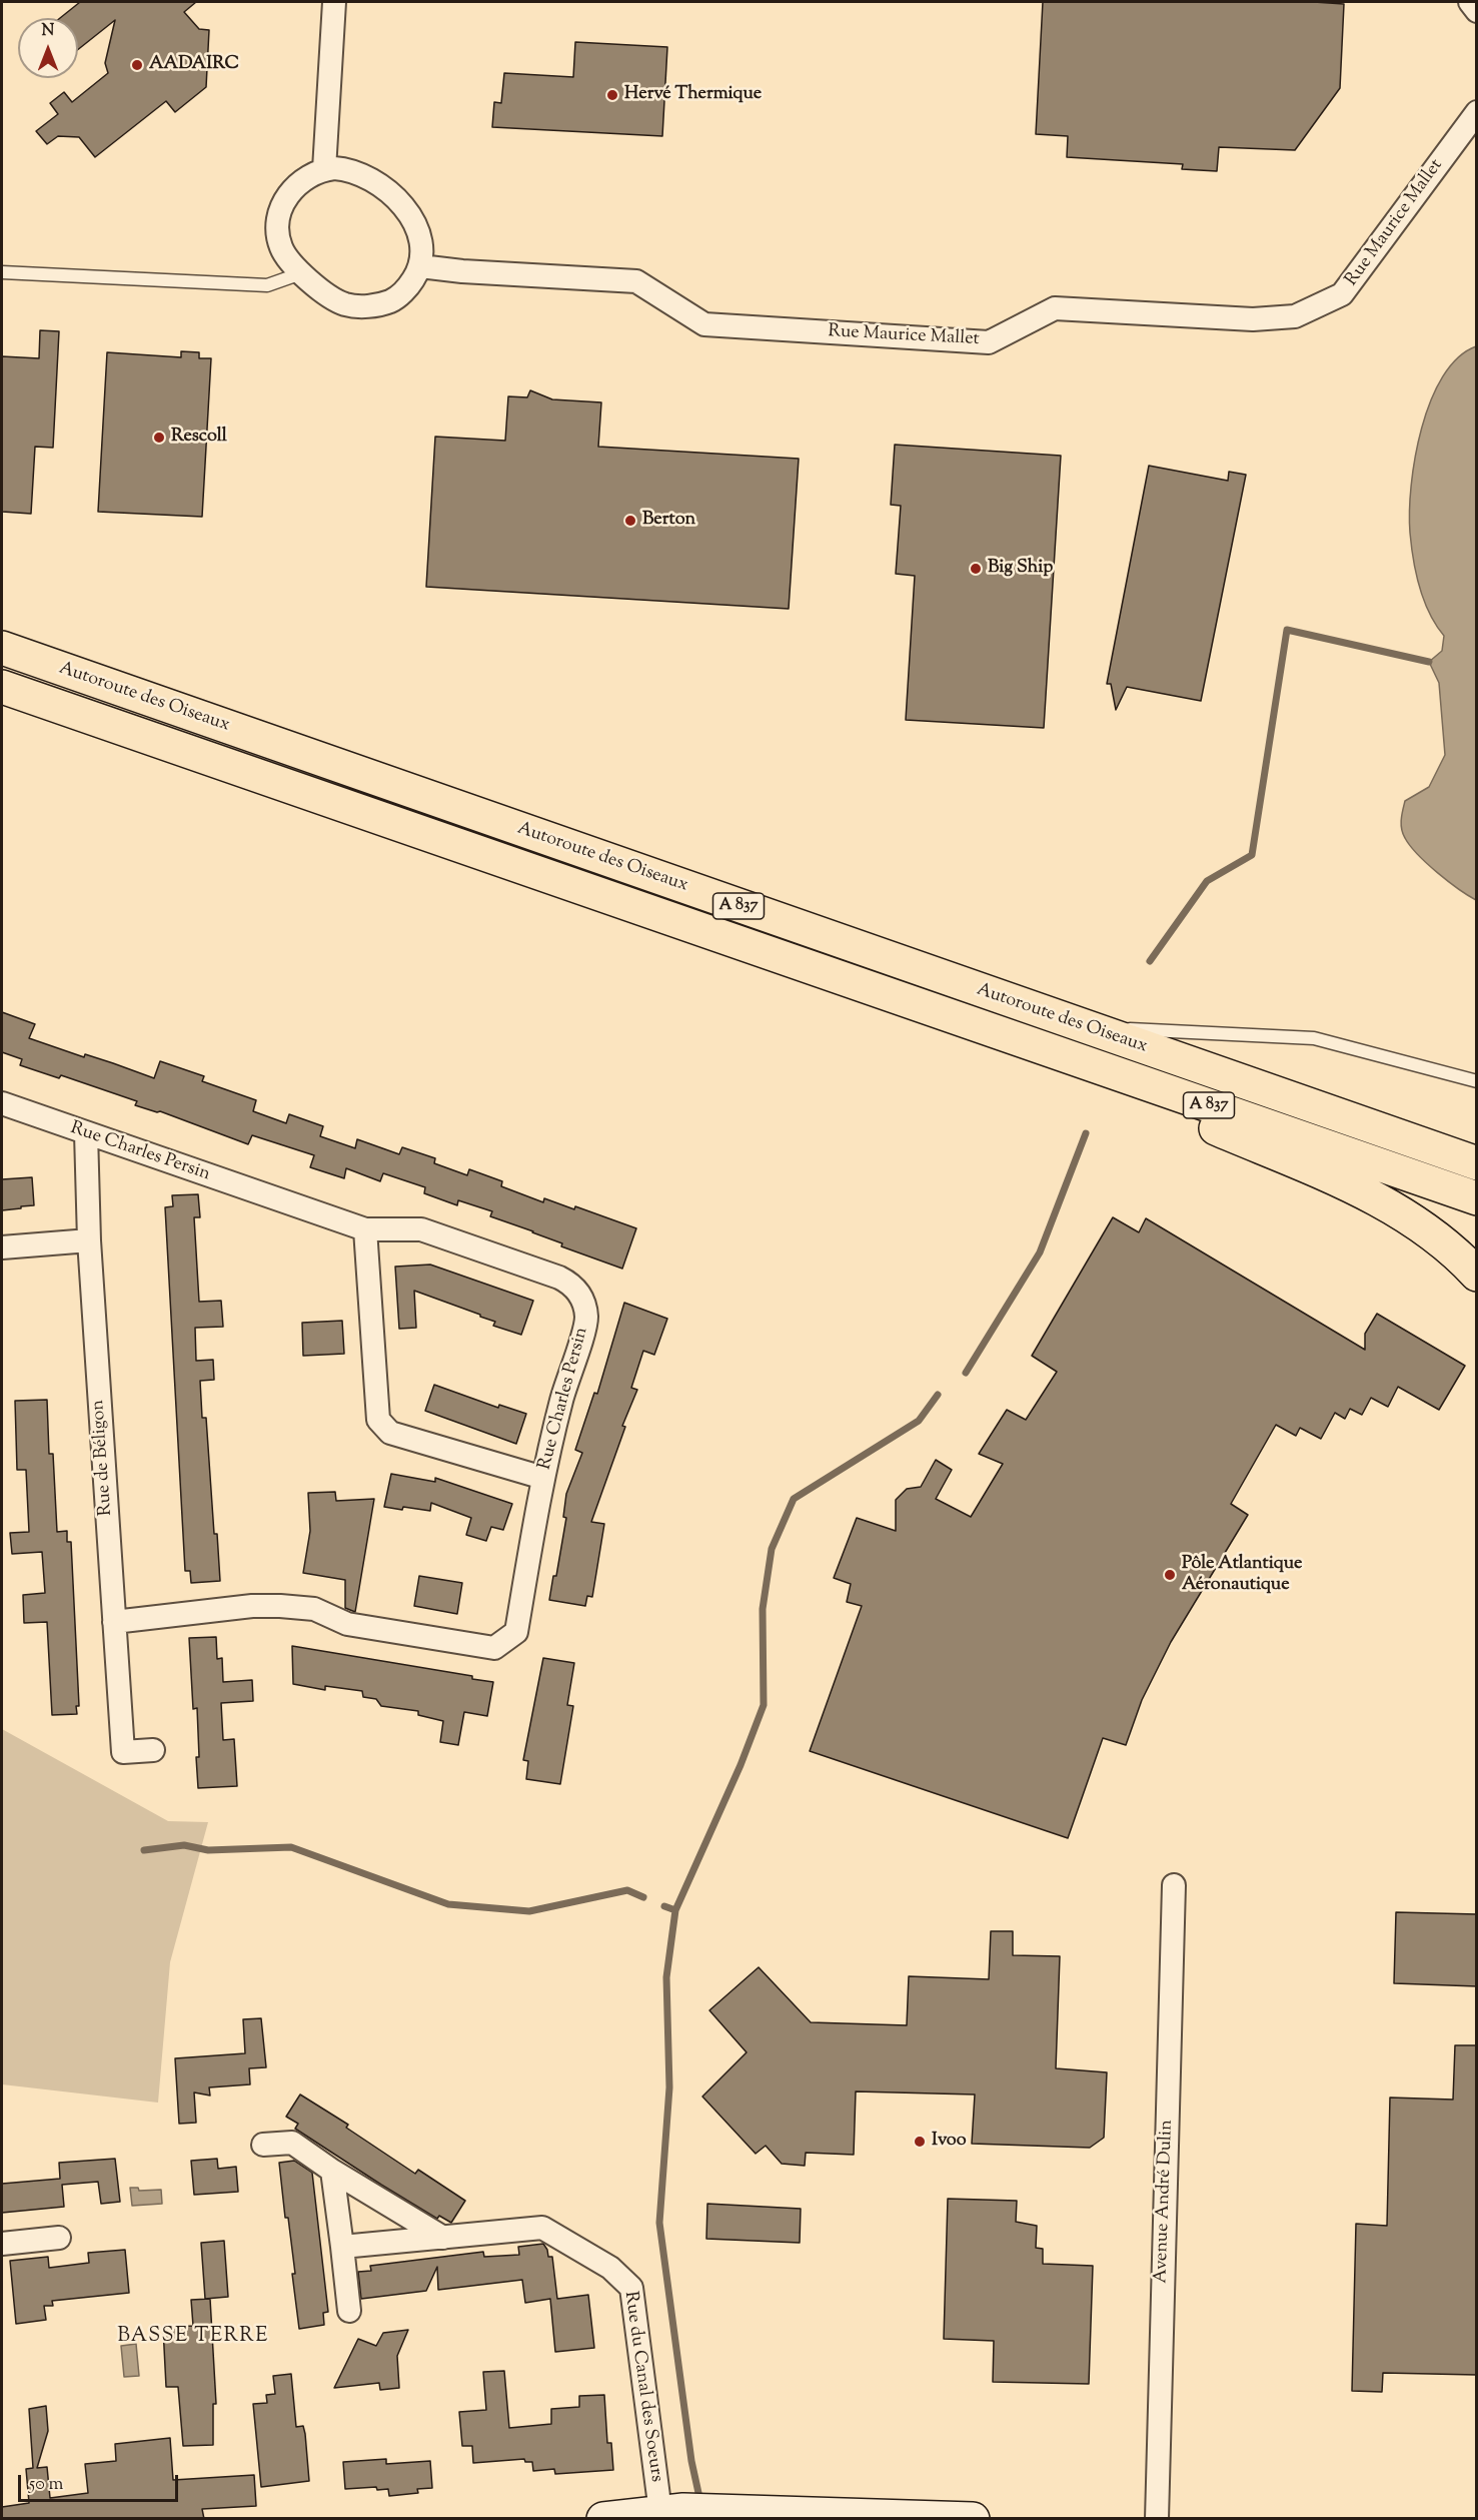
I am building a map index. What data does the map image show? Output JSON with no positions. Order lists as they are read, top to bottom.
{
  "streets": {
    "highway": ["Autoroute des Oiseaux", "A 837"],
    "street": [
      "Rue Maurice Mallet",
      "Rue Charles Persin",
      "Rue de Béligon",
      "Avenue André Dulin",
      "Rue du Canal des Soeurs"
    ]
  },
  "crossings": [
    ["Rue Charles Persin", "Rue de Béligon"]
  ],
  "districts": ["BASSE TERRE"],
  "places": [
    "AADAIRC",
    "Hervé Thermique",
    "Rescoll",
    "Berton",
    "Big Ship",
    "Pôle Atlantique Aéronautique",
    "Ivoo"
  ],
  "scale_bar": "50 m",
  "north": "top"
}
